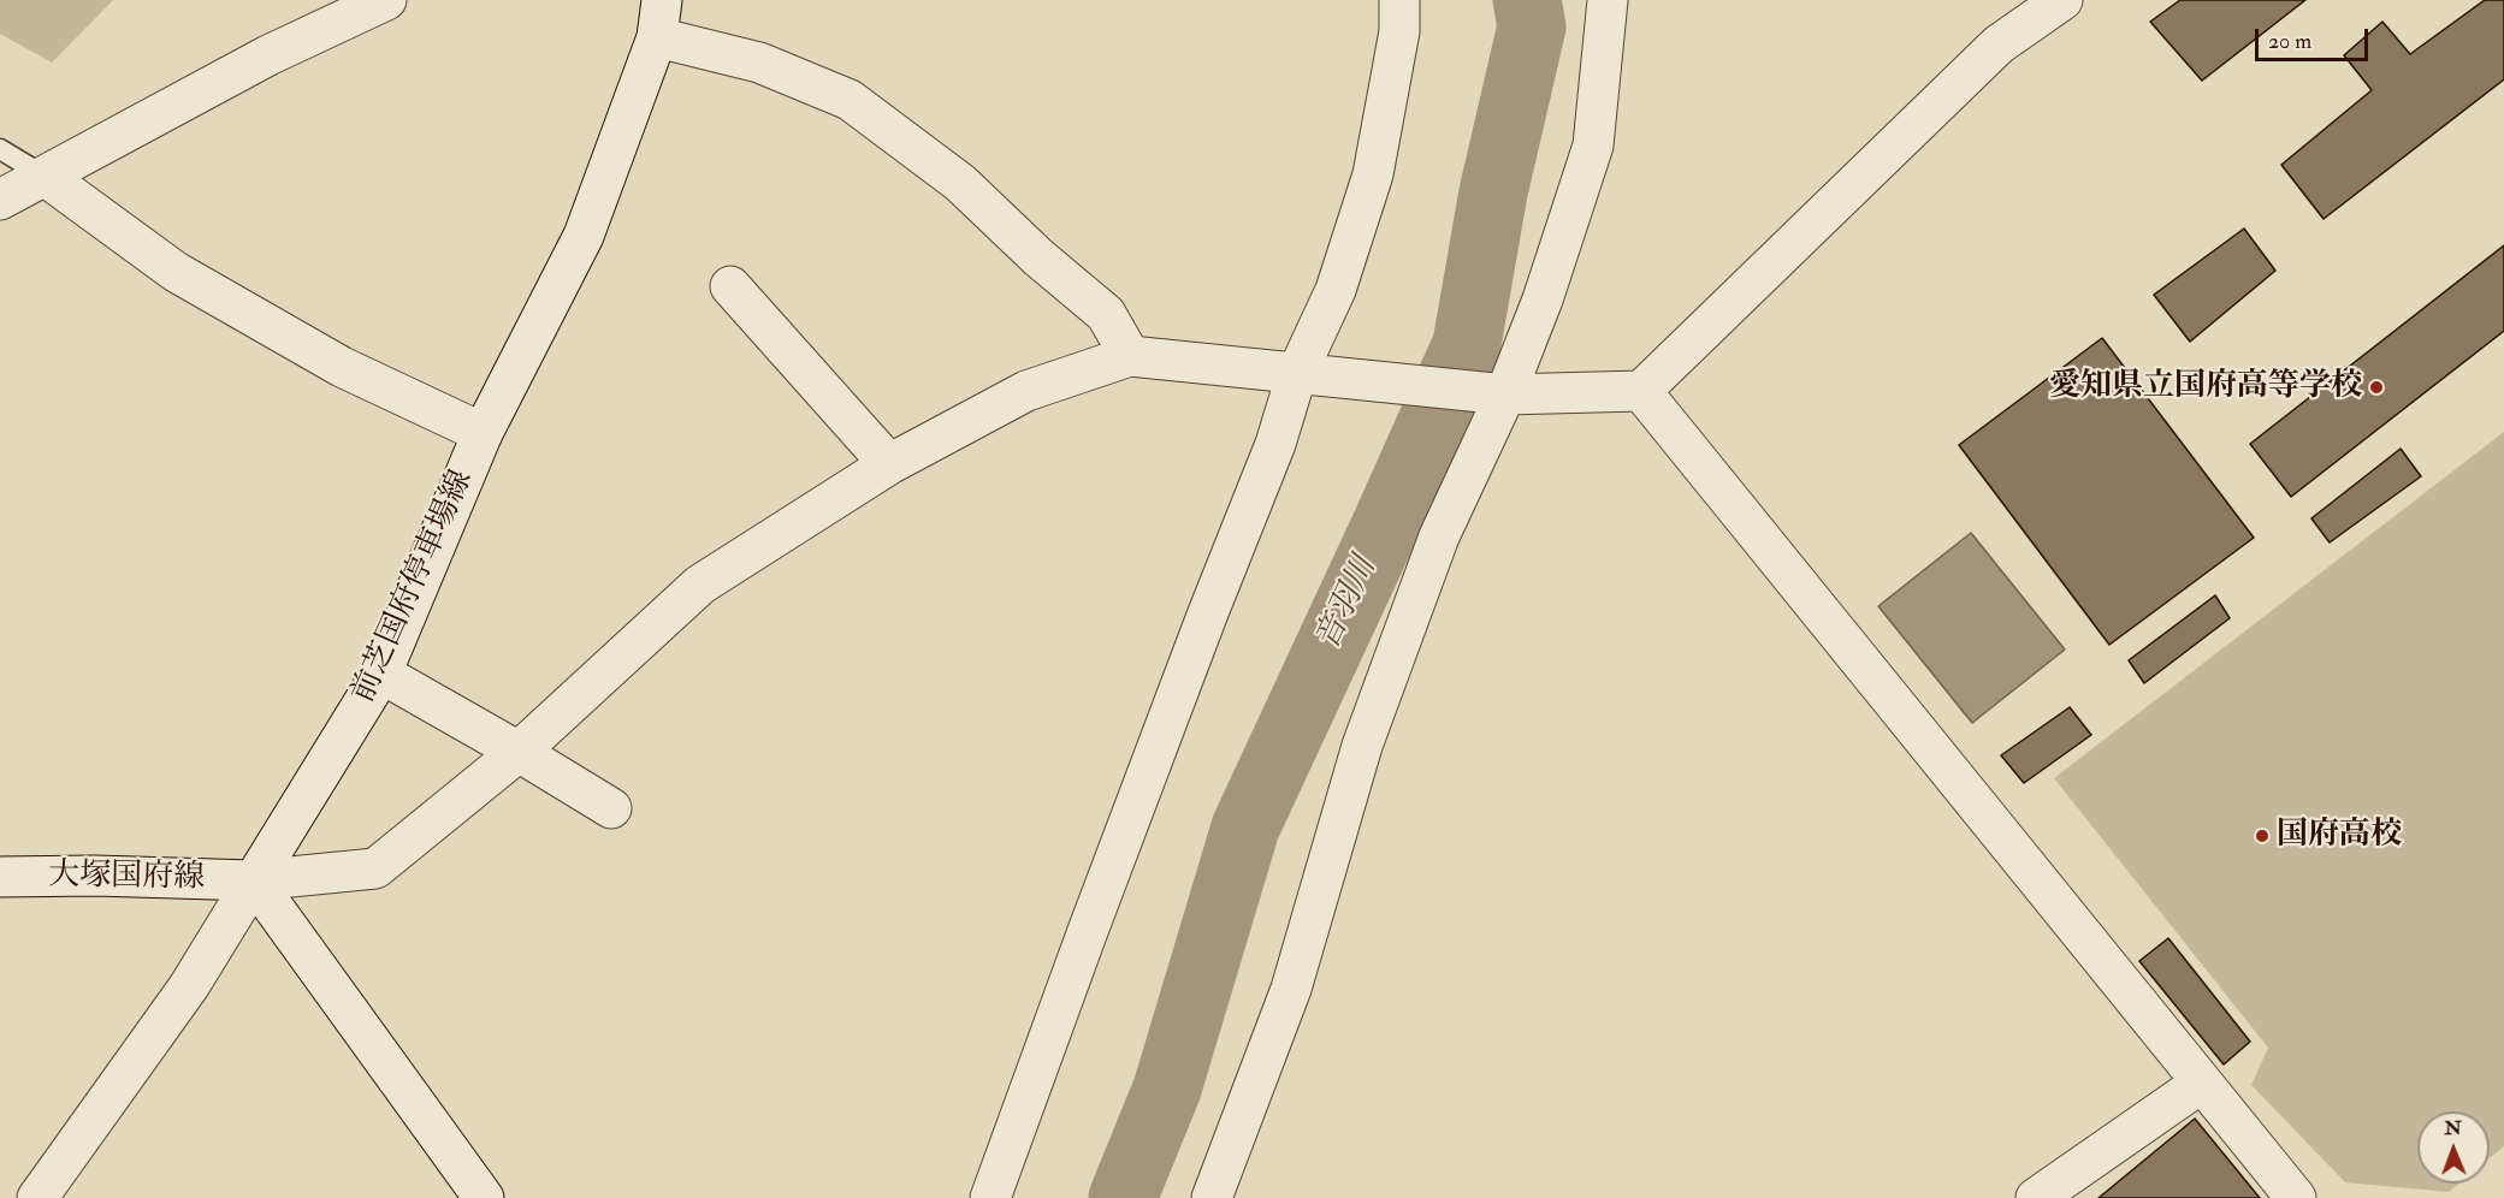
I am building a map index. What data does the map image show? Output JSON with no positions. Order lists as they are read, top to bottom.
{
  "streets": {
    "street": ["前芝国府停車場線", "大塚国府線"]
  },
  "crossings": [
    ["前芝国府停車場線", "大塚国府線"]
  ],
  "water": ["音羽川"],
  "places": ["愛知県立国府高等学校", "国府高校"],
  "scale_bar": "20 m",
  "north": "top"
}
